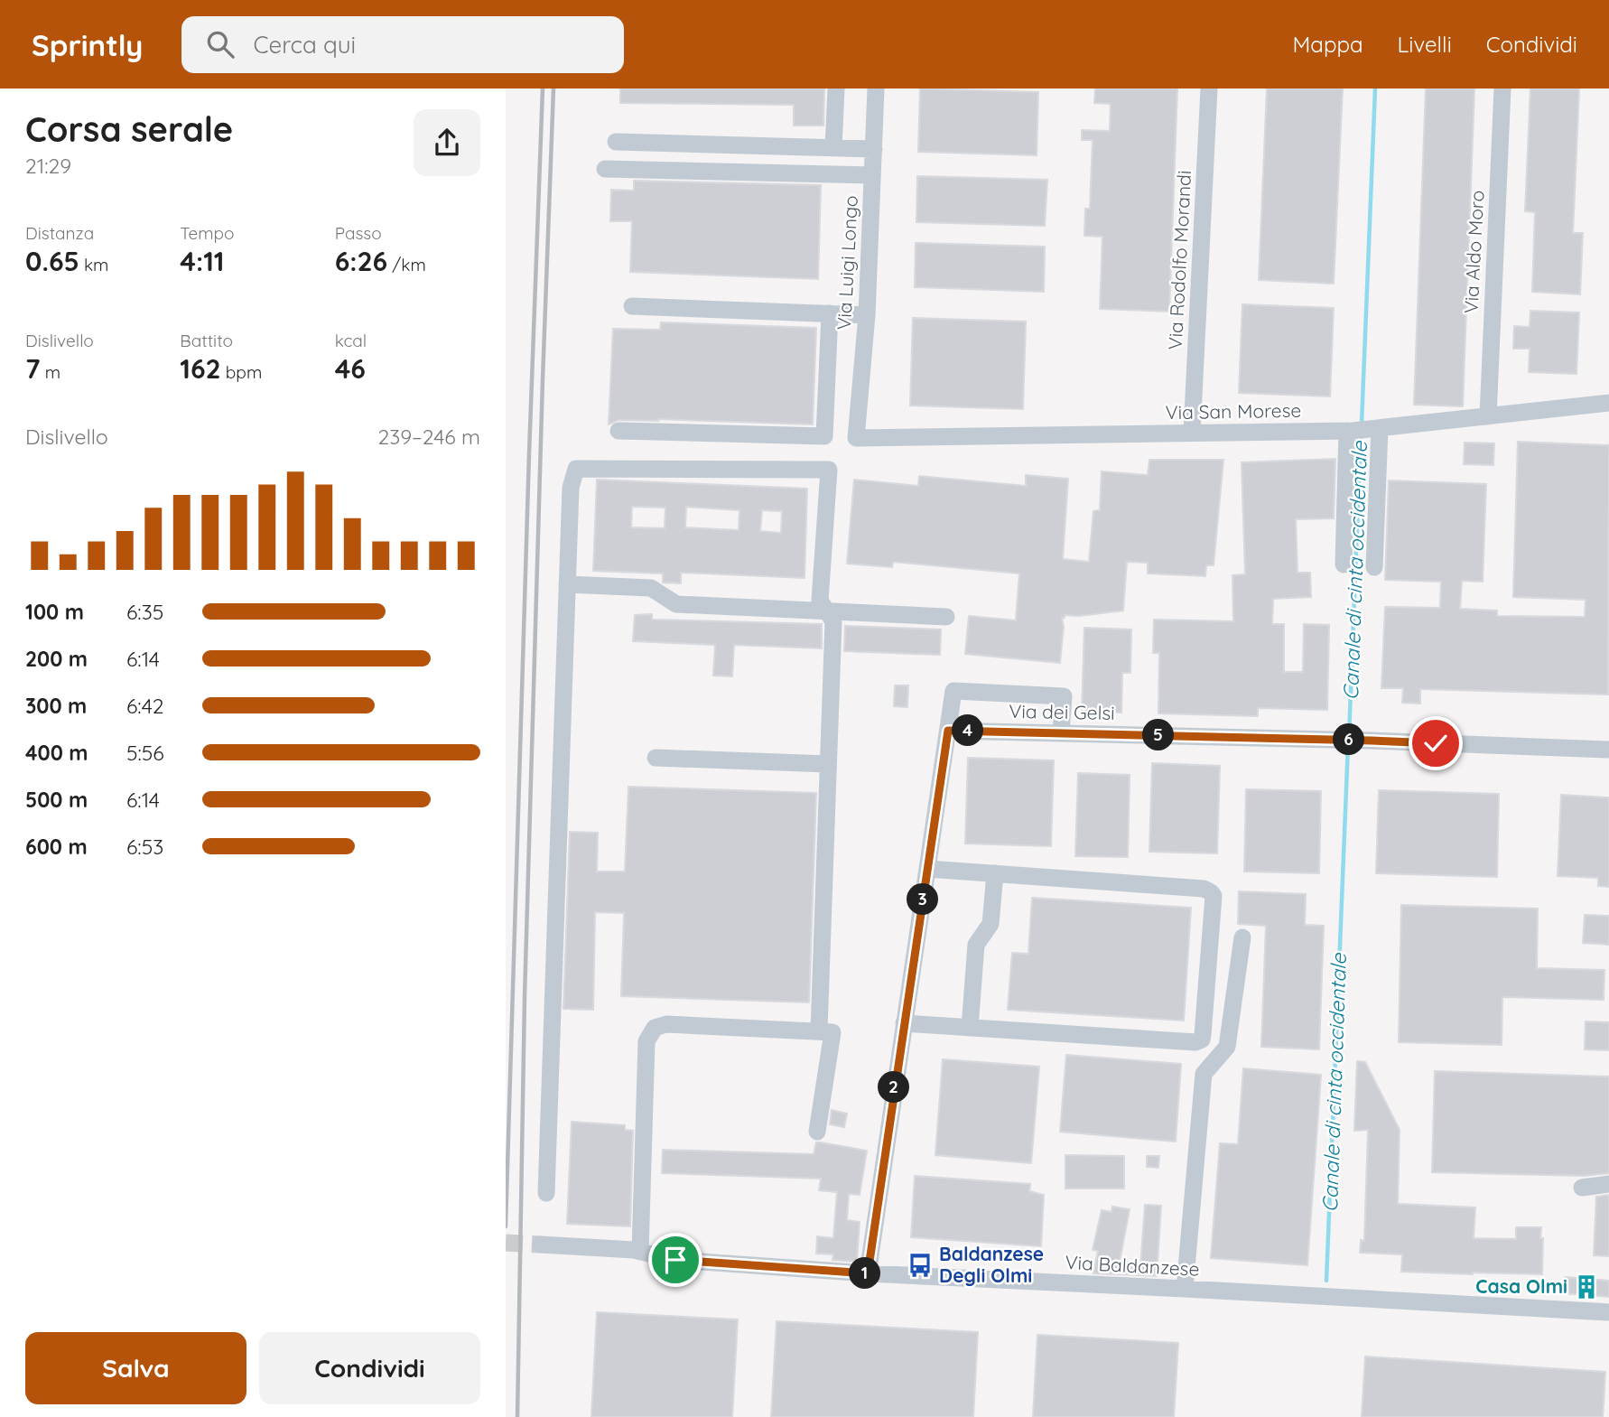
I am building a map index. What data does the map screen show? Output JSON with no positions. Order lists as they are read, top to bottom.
{
  "streets": {
    "street": [
      "Via Aldo Moro",
      "Via Rodolfo Morandi",
      "Via Luigi Longo",
      "Via San Morese",
      "Via dei Gelsi",
      "Via Baldanzese"
    ]
  },
  "crossings": [
    ["Via Aldo Moro", "Via San Morese"],
    ["Via Rodolfo Morandi", "Via San Morese"],
    ["Via Luigi Longo", "Via San Morese"]
  ],
  "water": ["Canale di cinta occidentale"],
  "places": {
    "bus stop": ["Baldanzese Degli Olmi"],
    "building": ["Casa Olmi"]
  },
  "page": {
    "header": "Sprintly",
    "search": "Cerca qui",
    "nav": ["Mappa", "Livelli", "Condividi"],
    "heading": ["Corsa serale", "21:29"],
    "stats": [
      ["Distanza", "0.65 km"],
      ["Tempo", "4:11"],
      ["Passo", "6:26 /km"],
      ["Dislivello", "7 m"],
      ["Battito", "162 bpm"],
      ["kcal", "46"]
    ],
    "chart": ["Dislivello", "239–246 m"],
    "list": [
      {
        "name": "100 m",
        "note": "6:35"
      },
      {
        "name": "200 m",
        "note": "6:14"
      },
      {
        "name": "300 m",
        "note": "6:42"
      },
      {
        "name": "400 m",
        "note": "5:56"
      },
      {
        "name": "500 m",
        "note": "6:14"
      },
      {
        "name": "600 m",
        "note": "6:53"
      }
    ],
    "pins": [
      "4",
      "5",
      "6",
      "3",
      "2",
      "1"
    ],
    "buttons": ["Salva", "Condividi"]
  }
}
